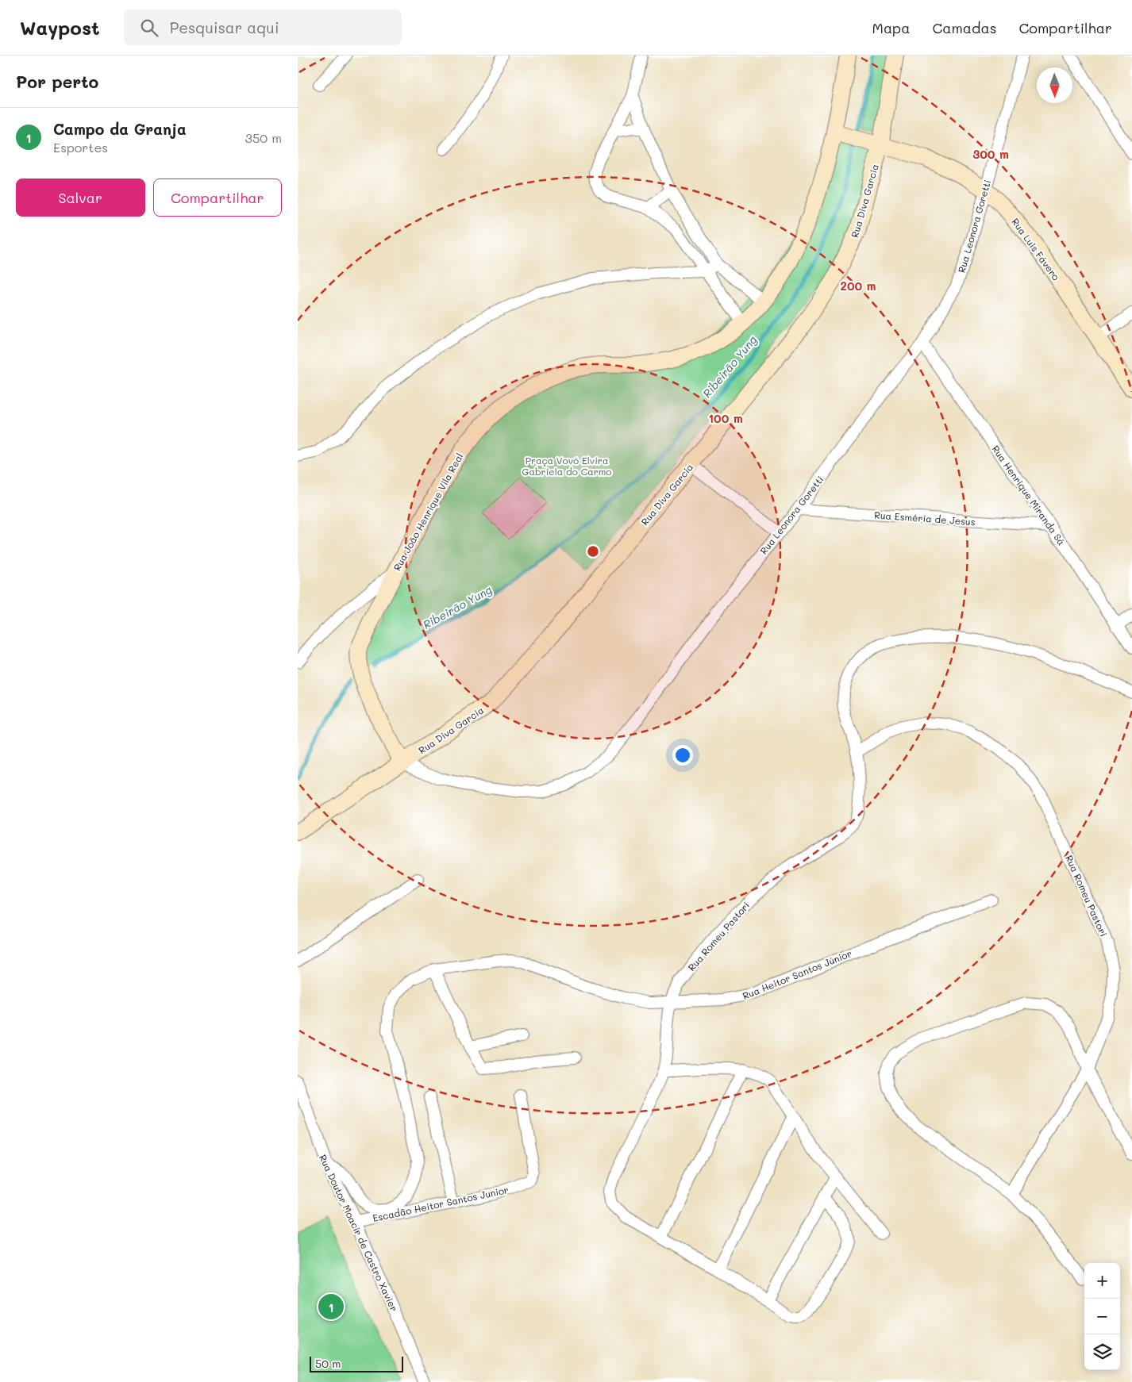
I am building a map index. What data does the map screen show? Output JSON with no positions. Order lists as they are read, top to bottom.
{
  "streets": {
    "street": [
      "Rua Diva Garcia",
      "Rua Leonora Goretti",
      "Rua Luis Fávero",
      "Rua Henrique Miranda Sá",
      "Rua João Henrique Vila Real",
      "Rua Esméria de Jesus",
      "Rua Romeu Pastori",
      "Rua Heitor Santos Júnior",
      "Escadão Heitor Santos Junior",
      "Rua Doutor Moacir de Castro Xavier"
    ]
  },
  "crossings": [
    ["Rua Diva Garcia", "Rua Leonora Goretti"],
    ["Rua Diva Garcia", "Rua Luis Fávero"],
    ["Rua Diva Garcia", "Rua João Henrique Vila Real"],
    ["Rua Leonora Goretti", "Rua Luis Fávero"],
    ["Rua Leonora Goretti", "Rua Henrique Miranda Sá"],
    ["Rua Leonora Goretti", "Rua João Henrique Vila Real"],
    ["Rua Leonora Goretti", "Rua Esméria de Jesus"],
    ["Rua Luis Fávero", "Rua João Henrique Vila Real"],
    ["Rua Henrique Miranda Sá", "Rua Esméria de Jesus"],
    ["Rua Romeu Pastori", "Rua Heitor Santos Júnior"],
    ["Rua Heitor Santos Júnior", "Rua Doutor Moacir de Castro Xavier"],
    ["Escadão Heitor Santos Junior", "Rua Doutor Moacir de Castro Xavier"]
  ],
  "water": ["Ribeirão Yung"],
  "parks": ["Praça Vovó Elvira Gabriela do Carmo"],
  "scale_bar": "50 m",
  "north": "bottom",
  "page": {
    "header": "Waypost",
    "search": "Pesquisar aqui",
    "nav": ["Mapa", "Camadas", "Compartilhar"],
    "heading": "Por perto",
    "list": [
      {
        "mark": "1",
        "name": "Campo da Granja",
        "note": "Esportes",
        "value": "350 m"
      }
    ],
    "buttons": ["Salvar", "Compartilhar"],
    "map_buttons": ["+", "−"],
    "pins": "1",
    "scale": "50 m"
  },
  "rings": ["300 m", "200 m", "100 m"]
}
